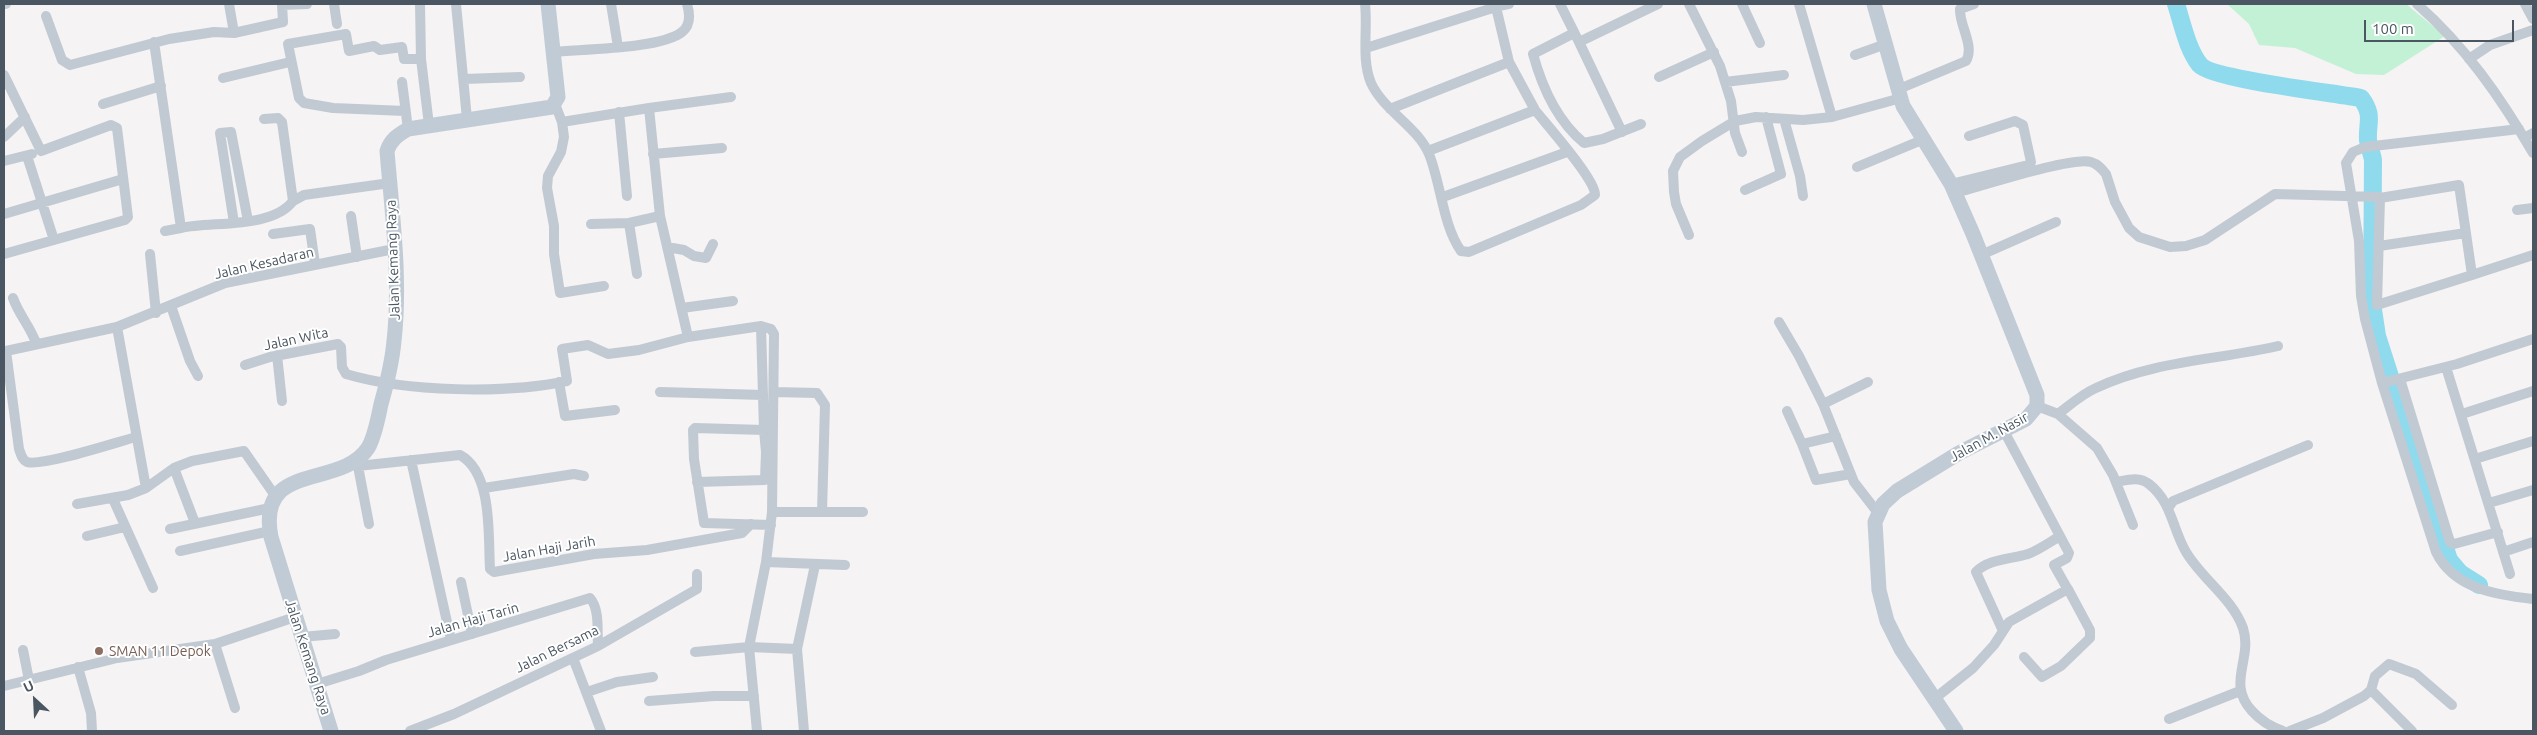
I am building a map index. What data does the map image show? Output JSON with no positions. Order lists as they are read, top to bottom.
{
  "streets": {
    "street": [
      "Jalan Kemang Raya",
      "Jalan Kesadaran",
      "Jalan Wita",
      "Jalan M. Nasir",
      "Jalan Haji Jarih",
      "Jalan Haji Tarin",
      "Jalan Bersama"
    ]
  },
  "crossings": [
    ["Jalan Kemang Raya", "Jalan Kesadaran"],
    ["Jalan Kemang Raya", "Jalan Wita"],
    ["Jalan Kemang Raya", "Jalan Haji Jarih"],
    ["Jalan Kemang Raya", "Jalan Haji Tarin"],
    ["Jalan Haji Tarin", "Jalan Bersama"]
  ],
  "places": ["SMAN 11 Depok"],
  "scale_bar": "100 m",
  "north": "top left"
}
